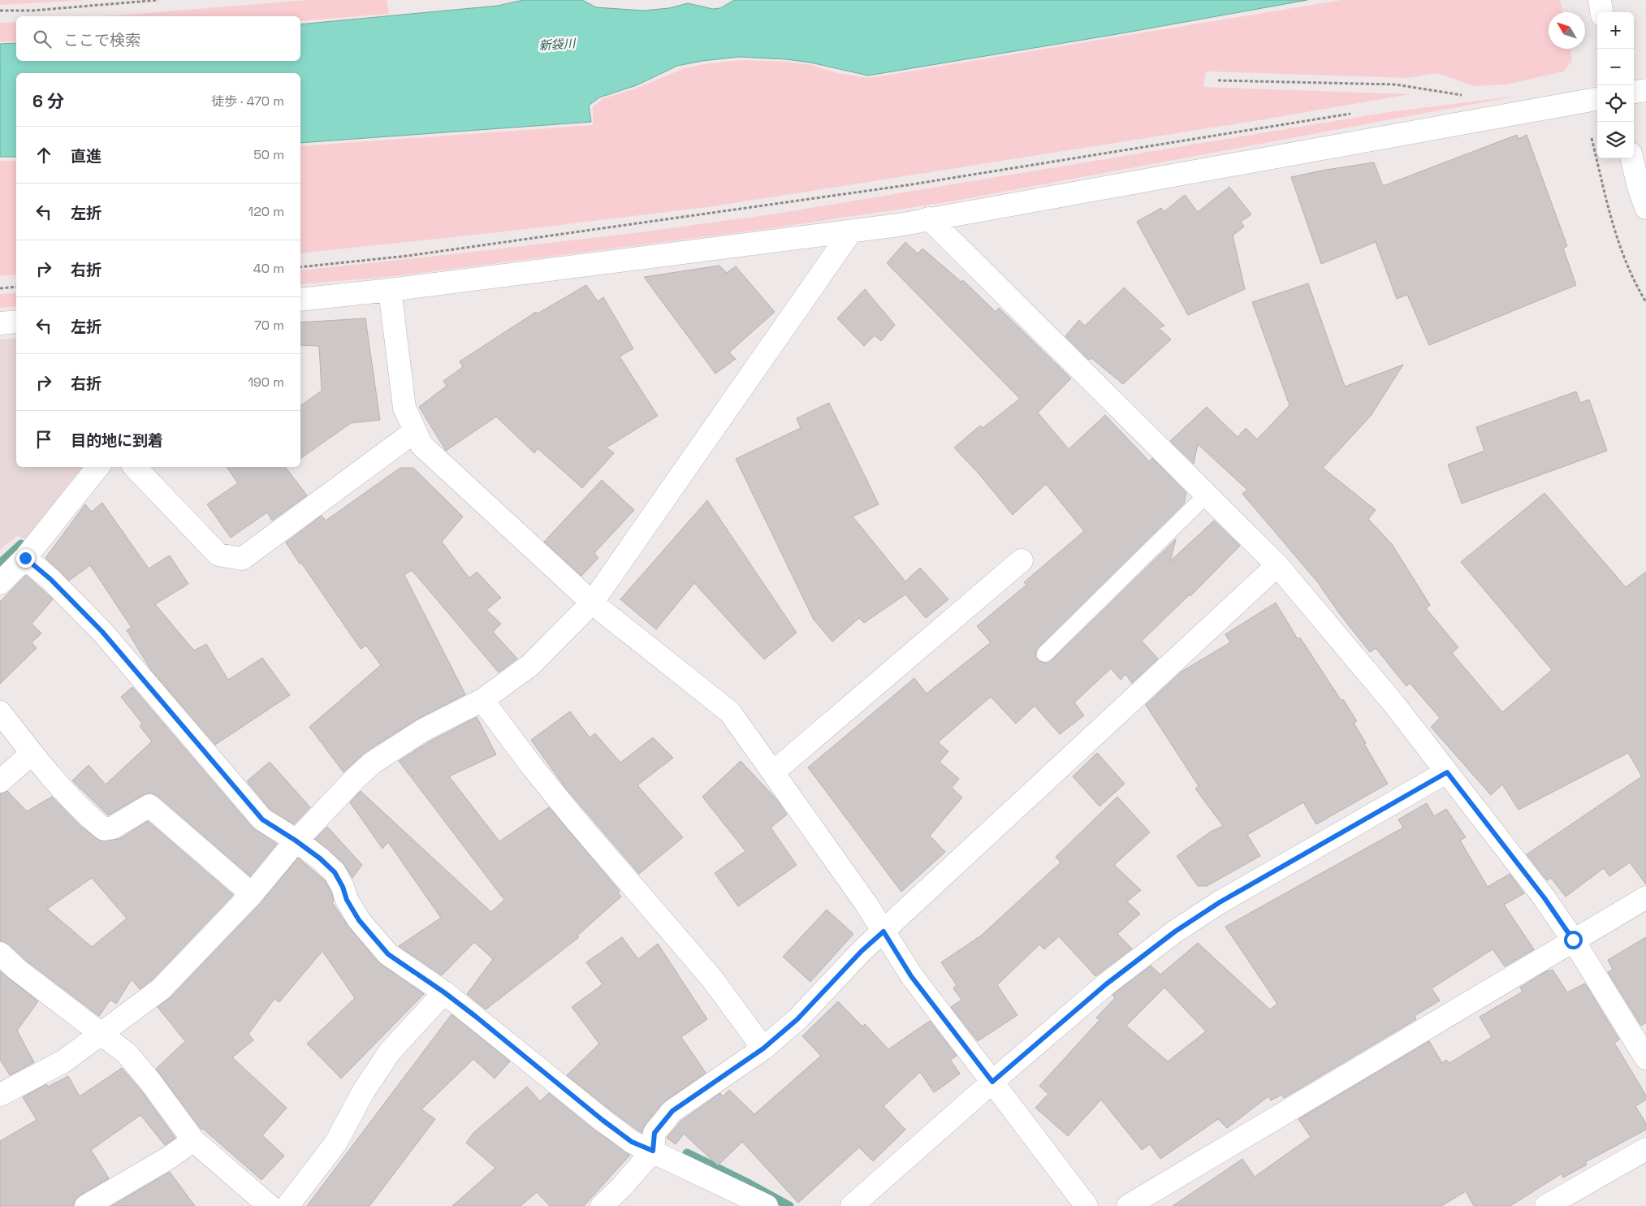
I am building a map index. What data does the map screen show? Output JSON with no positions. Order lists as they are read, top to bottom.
{
  "water": ["新袋川"],
  "north": "top left",
  "page": {
    "map_buttons": ["+", "−"],
    "search": "ここで検索",
    "heading": ["6 分", "徒歩 · 470 m"],
    "list": [
      ["直進", "50 m"],
      ["左折", "120 m"],
      ["右折", "40 m"],
      ["左折", "70 m"],
      ["右折", "190 m"],
      "目的地に到着"
    ]
  }
}
